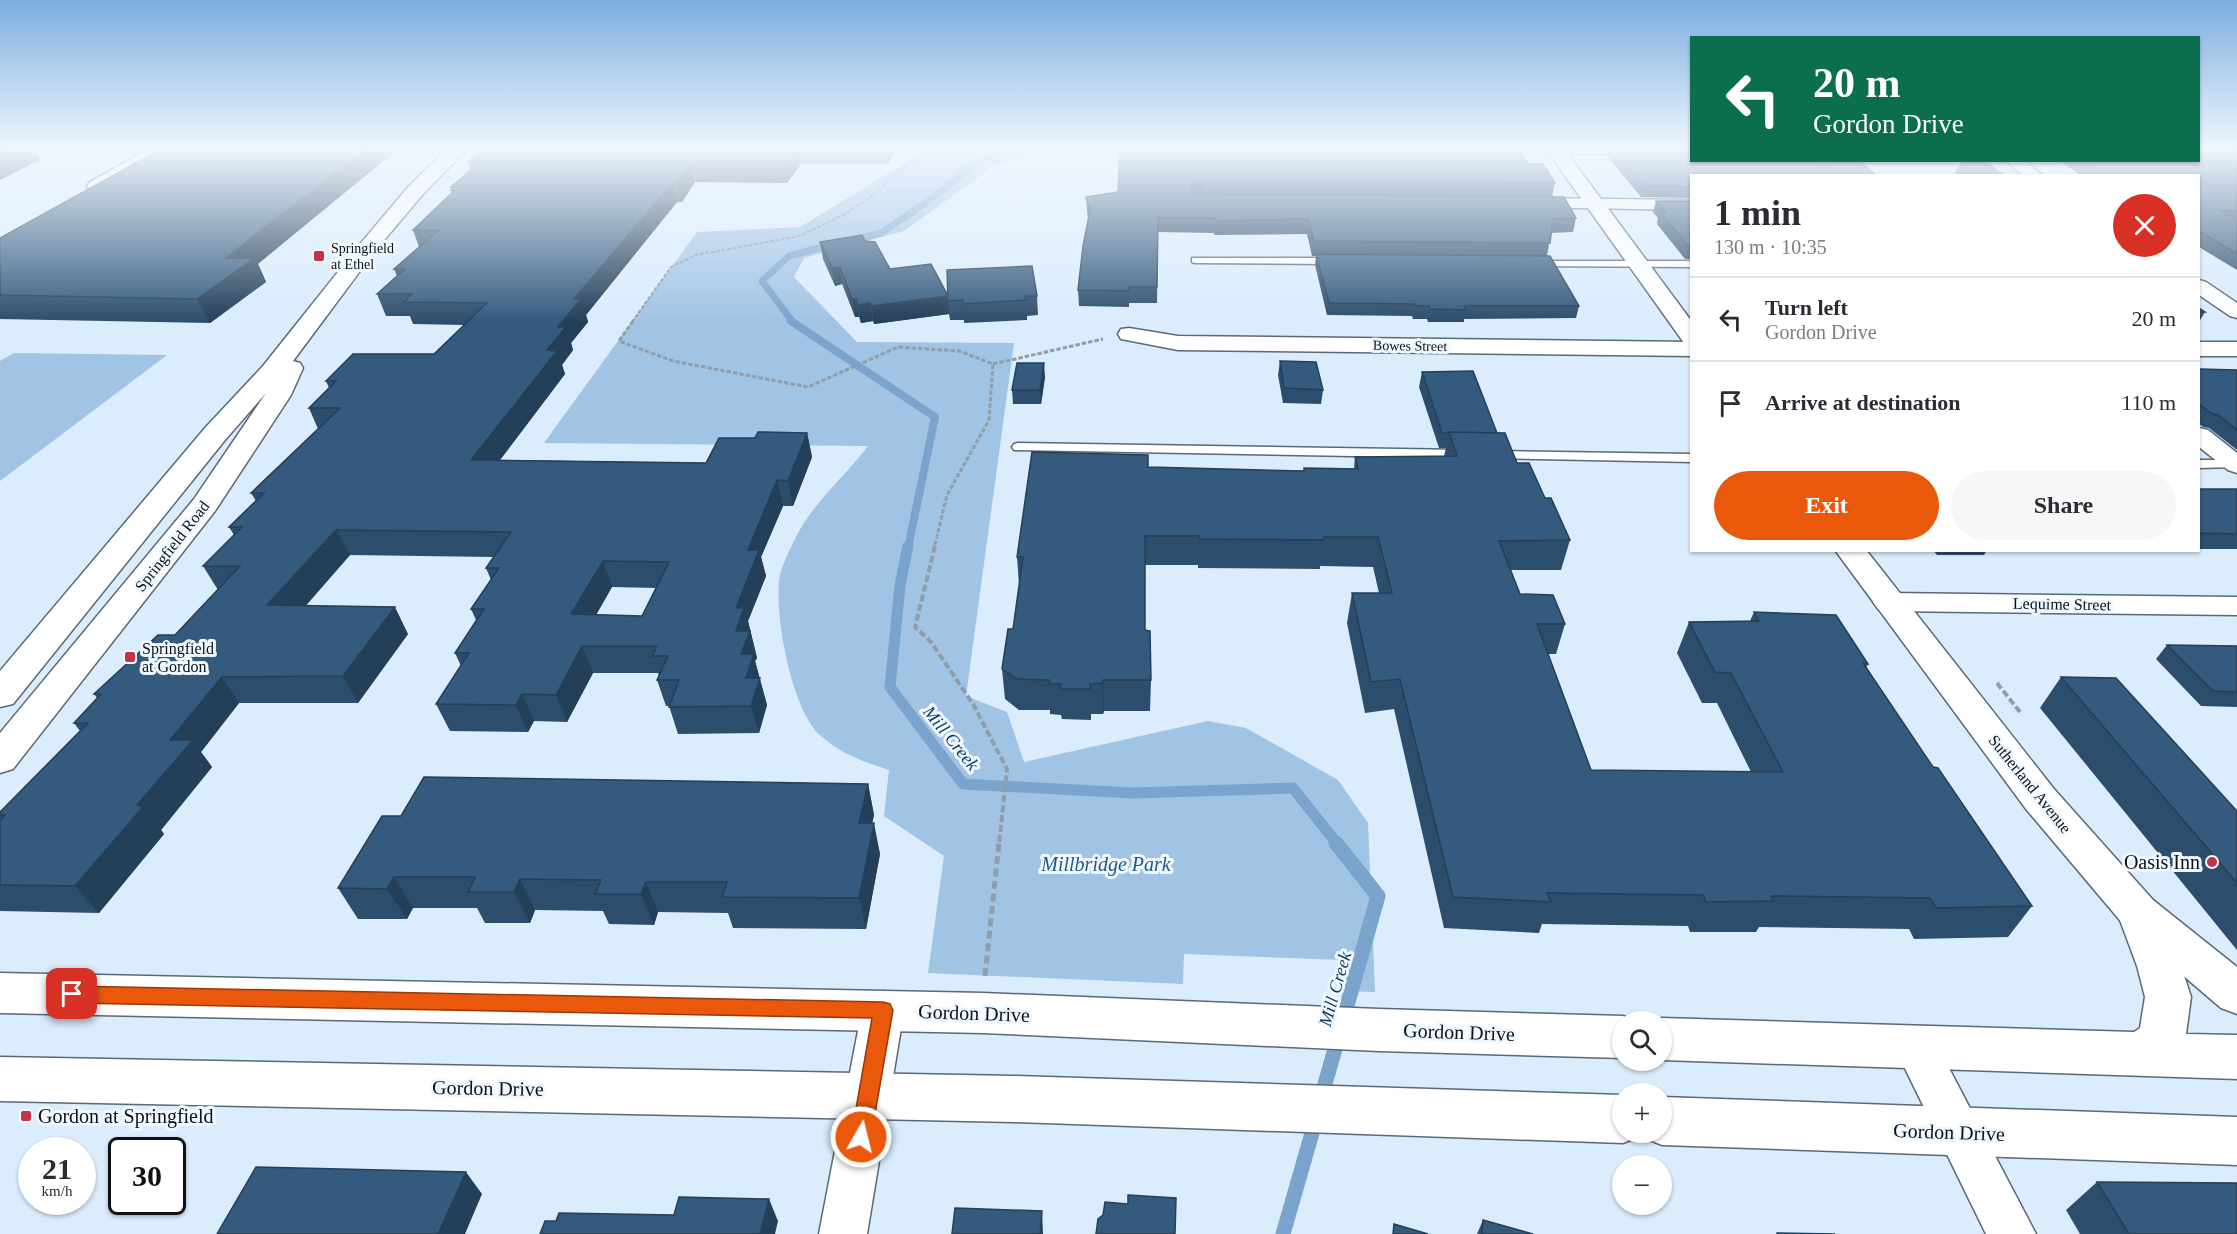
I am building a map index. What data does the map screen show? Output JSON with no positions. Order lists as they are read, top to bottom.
{
  "streets": {
    "main road": ["Springfield Road", "Sutherland Avenue", "Gordon Drive"],
    "street": ["Bowes Street", "Lequime Street"]
  },
  "crossings": [
    ["Lequime Street", "Sutherland Avenue"]
  ],
  "water": ["Mill Creek"],
  "parks": ["Millbridge Park"],
  "places": {
    "transit": ["Springfield at Ethel", "Springfield at Gordon", "Gordon at Springfield"],
    "other": ["Oasis Inn"]
  },
  "page": {
    "turn": ["20 m", "Gordon Drive"],
    "heading": ["1 min", "130 m · 10:35"],
    "list": [
      {
        "name": "Turn left",
        "note": "Gordon Drive",
        "value": "20 m"
      },
      {
        "name": "Arrive at destination",
        "value": "110 m"
      }
    ],
    "buttons": ["Exit", "Share"],
    "map_buttons": ["+", "−"],
    "speed": "21 km/h",
    "limit": "30"
  }
}
